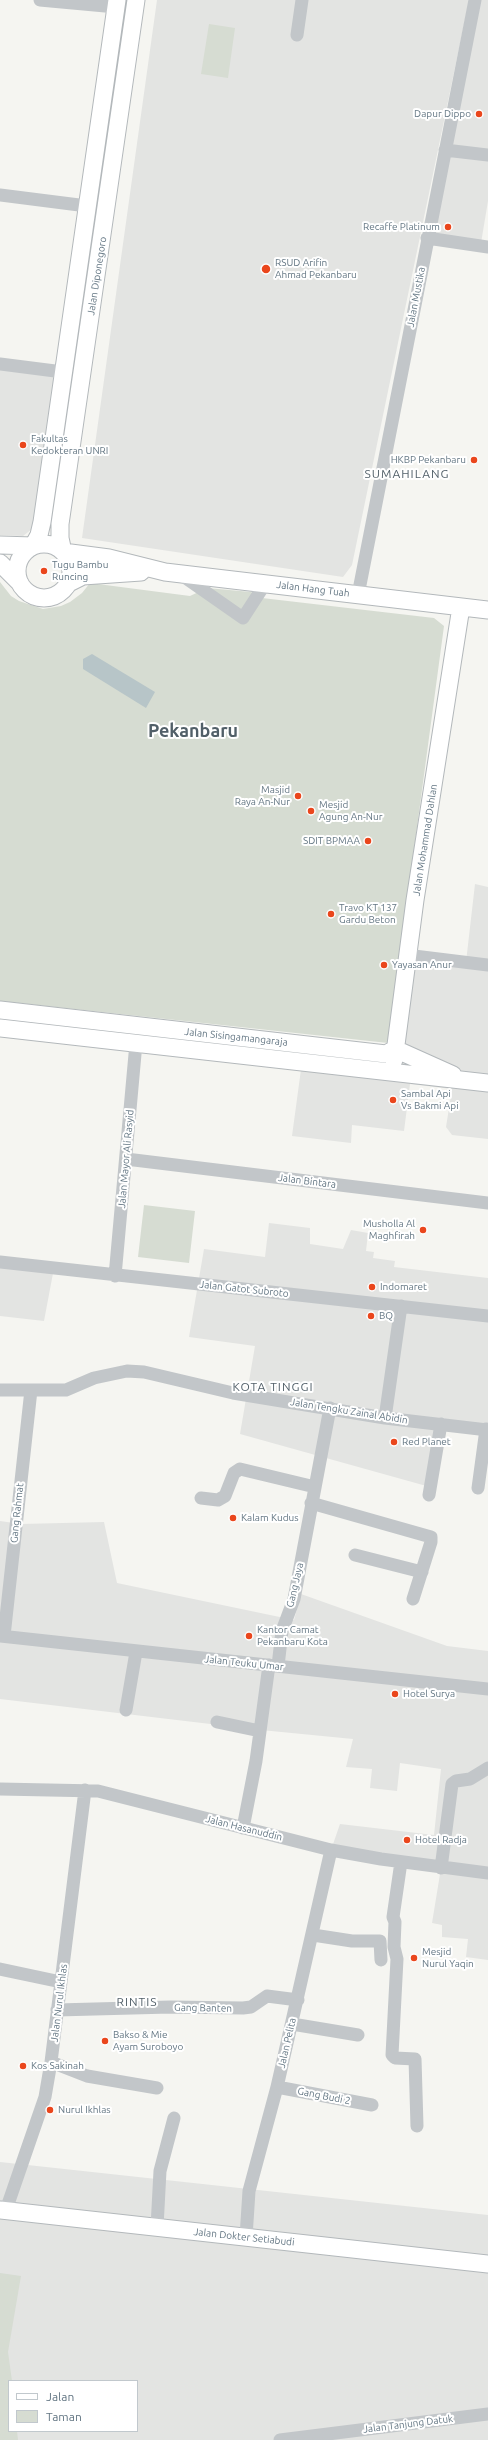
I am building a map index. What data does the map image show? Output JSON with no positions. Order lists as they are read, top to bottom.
{
  "streets": {
    "main road": [
      "Jalan Diponegoro",
      "Jalan Hang Tuah",
      "Jalan Mohammad Dahlan",
      "Jalan Sisingamangaraja",
      "Jalan Dokter Setiabudi"
    ],
    "street": [
      "Jalan Mustika",
      "Jalan Mayor Ali Rasyid",
      "Jalan Bintara",
      "Jalan Gatot Subroto",
      "Jalan Tengku Zainal Abidin",
      "Gang Rahmat",
      "Gang Jaya",
      "Jalan Teuku Umar",
      "Jalan Hasanuddin",
      "Jalan Nurul Ikhlas",
      "Gang Banten",
      "Jalan Pelita",
      "Gang Budi 2",
      "Jalan Tanjung Datuk"
    ]
  },
  "crossings": [
    ["Jalan Diponegoro", "Jalan Hang Tuah"],
    ["Jalan Mustika", "Jalan Hang Tuah"],
    ["Jalan Hang Tuah", "Jalan Mohammad Dahlan"],
    ["Jalan Mohammad Dahlan", "Jalan Sisingamangaraja"],
    ["Jalan Sisingamangaraja", "Jalan Mayor Ali Rasyid"],
    ["Jalan Mayor Ali Rasyid", "Jalan Bintara"],
    ["Jalan Mayor Ali Rasyid", "Jalan Gatot Subroto"],
    ["Jalan Tengku Zainal Abidin", "Gang Rahmat"],
    ["Jalan Tengku Zainal Abidin", "Gang Jaya"],
    ["Gang Rahmat", "Jalan Teuku Umar"],
    ["Gang Jaya", "Jalan Teuku Umar"],
    ["Gang Jaya", "Jalan Hasanuddin"],
    ["Jalan Hasanuddin", "Jalan Nurul Ikhlas"],
    ["Jalan Hasanuddin", "Jalan Pelita"],
    ["Jalan Nurul Ikhlas", "Gang Banten"],
    ["Jalan Nurul Ikhlas", "Jalan Dokter Setiabudi"],
    ["Gang Banten", "Jalan Pelita"],
    ["Jalan Pelita", "Gang Budi 2"],
    ["Jalan Pelita", "Jalan Dokter Setiabudi"]
  ],
  "districts": [
    "SUMAHILANG",
    "Pekanbaru",
    "KOTA TINGGI",
    "RINTIS"
  ],
  "places": [
    "Dapur Dippo",
    "Recaffe Platinum",
    "RSUD Arifin Ahmad Pekanbaru",
    "Fakultas Kedokteran UNRI",
    "HKBP Pekanbaru",
    "Tugu Bambu Runcing",
    "Masjid Raya An-Nur",
    "Mesjid Agung An-Nur",
    "SDIT BPMAA",
    "Travo KT 137 Gardu Beton",
    "Yayasan Anur",
    "Sambal Api Vs Bakmi Api",
    "Musholla Al Maghfirah",
    "Indomaret",
    "BQ",
    "Red Planet",
    "Kalam Kudus",
    "Kantor Camat Pekanbaru Kota",
    "Hotel Surya",
    "Hotel Radja",
    "Mesjid Nurul Yaqin",
    "Bakso & Mie Ayam Suroboyo",
    "Kos Sakinah",
    "Nurul Ikhlas"
  ],
  "legend": ["Jalan", "Taman"]
}
